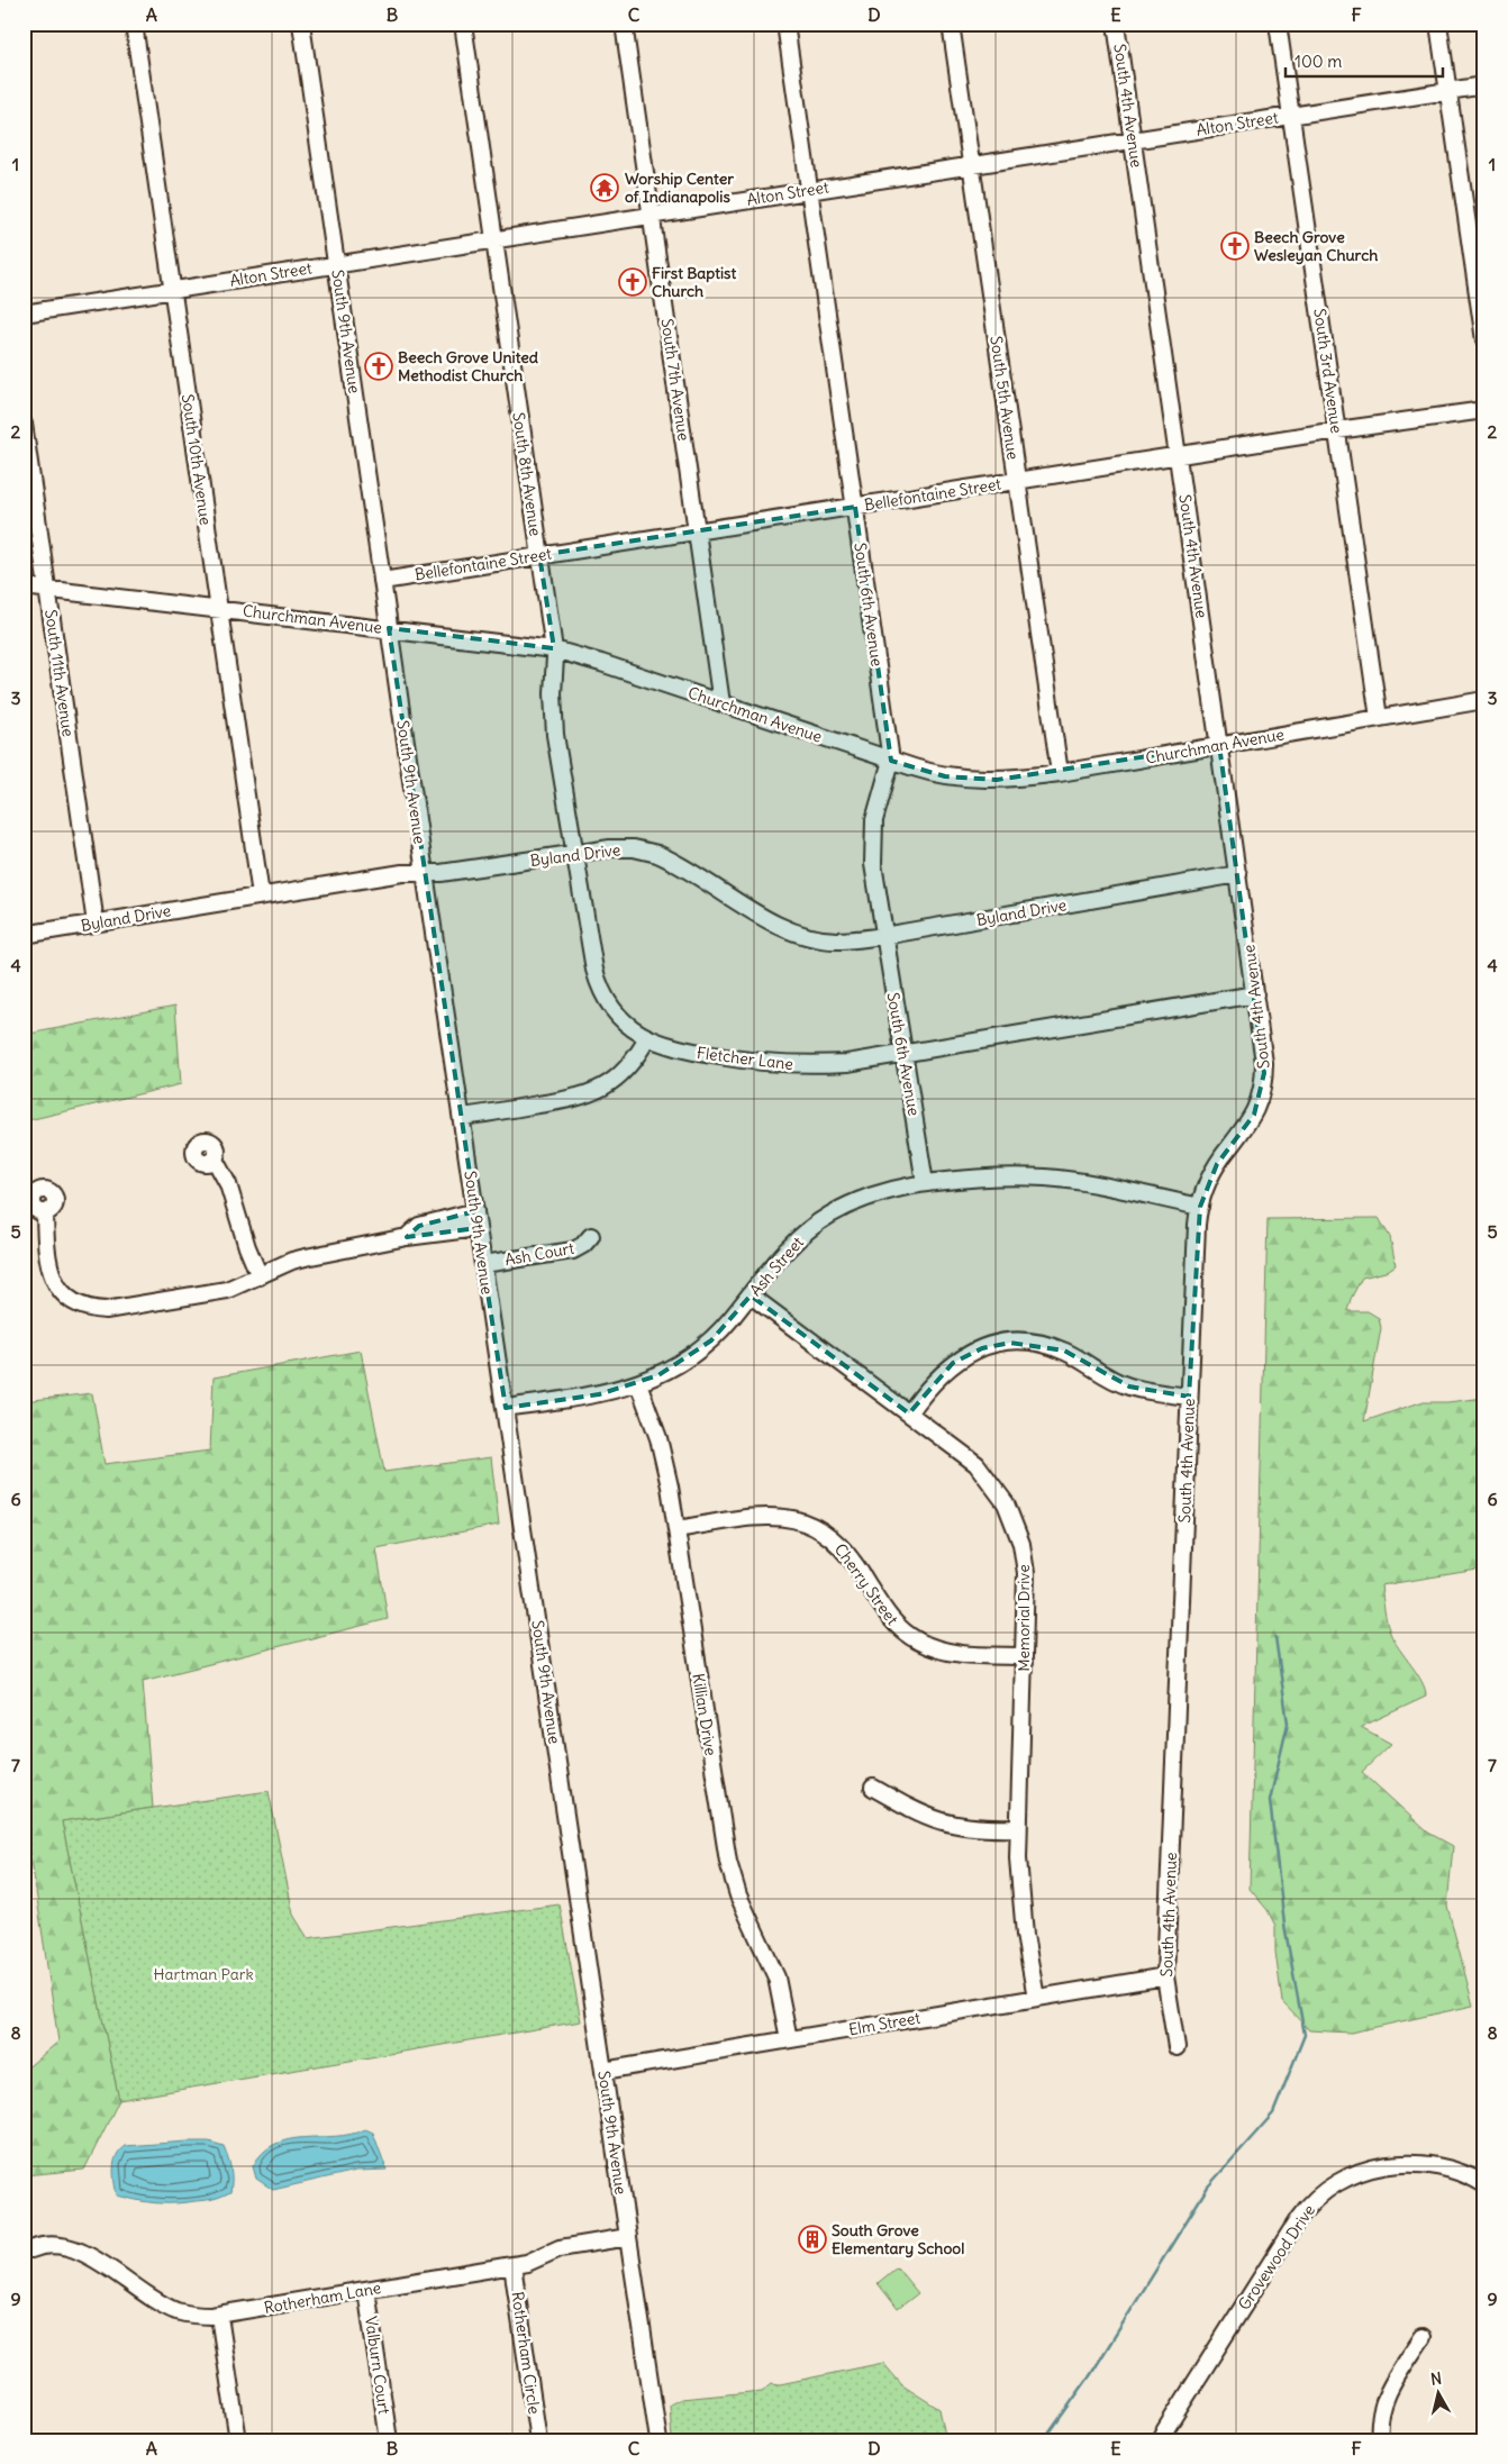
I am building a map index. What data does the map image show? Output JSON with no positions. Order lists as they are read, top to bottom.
{
  "streets": {
    "street": [
      "South 4th Avenue",
      "Alton Street",
      "South 9th Avenue",
      "South 3rd Avenue",
      "South 7th Avenue",
      "South 5th Avenue",
      "South 10th Avenue",
      "South 8th Avenue",
      "Bellefontaine Street",
      "South 6th Avenue",
      "Churchman Avenue",
      "South 11th Avenue",
      "Byland Drive",
      "Fletcher Lane",
      "Ash Court",
      "Ash Street",
      "Cherry Street",
      "Memorial Drive",
      "Killian Drive",
      "Elm Street",
      "Grovewood Drive",
      "Rotherham Lane",
      "Rotherham Circle",
      "Valburn Court"
    ]
  },
  "crossings": [
    ["South 4th Avenue", "Alton Street"],
    ["South 4th Avenue", "Bellefontaine Street"],
    ["South 4th Avenue", "Churchman Avenue"],
    ["South 4th Avenue", "Byland Drive"],
    ["South 4th Avenue", "Fletcher Lane"],
    ["South 4th Avenue", "Ash Street"],
    ["South 4th Avenue", "Elm Street"],
    ["Alton Street", "South 9th Avenue"],
    ["Alton Street", "South 3rd Avenue"],
    ["Alton Street", "South 7th Avenue"],
    ["Alton Street", "South 5th Avenue"],
    ["Alton Street", "South 10th Avenue"],
    ["Alton Street", "South 8th Avenue"],
    ["Alton Street", "South 6th Avenue"],
    ["South 9th Avenue", "Bellefontaine Street"],
    ["South 9th Avenue", "Churchman Avenue"],
    ["South 9th Avenue", "Byland Drive"],
    ["South 9th Avenue", "Ash Court"],
    ["South 9th Avenue", "Ash Street"],
    ["South 9th Avenue", "Elm Street"],
    ["South 9th Avenue", "Rotherham Lane"],
    ["South 3rd Avenue", "Bellefontaine Street"],
    ["South 3rd Avenue", "Churchman Avenue"],
    ["South 7th Avenue", "Bellefontaine Street"],
    ["South 7th Avenue", "Churchman Avenue"],
    ["South 5th Avenue", "Bellefontaine Street"],
    ["South 5th Avenue", "Churchman Avenue"],
    ["South 10th Avenue", "Churchman Avenue"],
    ["South 10th Avenue", "Byland Drive"],
    ["South 8th Avenue", "Bellefontaine Street"],
    ["South 8th Avenue", "Churchman Avenue"],
    ["South 8th Avenue", "Byland Drive"],
    ["South 8th Avenue", "Fletcher Lane"],
    ["Bellefontaine Street", "South 6th Avenue"],
    ["South 6th Avenue", "Churchman Avenue"],
    ["South 6th Avenue", "Byland Drive"],
    ["South 6th Avenue", "Fletcher Lane"],
    ["South 6th Avenue", "Ash Street"],
    ["Churchman Avenue", "South 11th Avenue"],
    ["South 11th Avenue", "Byland Drive"],
    ["Ash Street", "Memorial Drive"],
    ["Ash Street", "Killian Drive"],
    ["Cherry Street", "Memorial Drive"],
    ["Cherry Street", "Killian Drive"],
    ["Memorial Drive", "Elm Street"],
    ["Killian Drive", "Elm Street"],
    ["Rotherham Lane", "Rotherham Circle"],
    ["Rotherham Lane", "Valburn Court"]
  ],
  "parks": ["Hartman Park"],
  "places": {
    "temple": ["Worship Center of Indianapolis"],
    "church": ["Beech Grove Wesleyan Church", "First Baptist Church", "Beech Grove United Methodist Church"],
    "building": ["South Grove Elementary School"]
  },
  "scale_bar": "100 m",
  "north": "top",
  "grid": {
    "columns": [
      "A",
      "B",
      "C",
      "D",
      "E",
      "F"
    ],
    "rows": [
      "1",
      "2",
      "3",
      "4",
      "5",
      "6",
      "7",
      "8",
      "9"
    ]
  }
}
